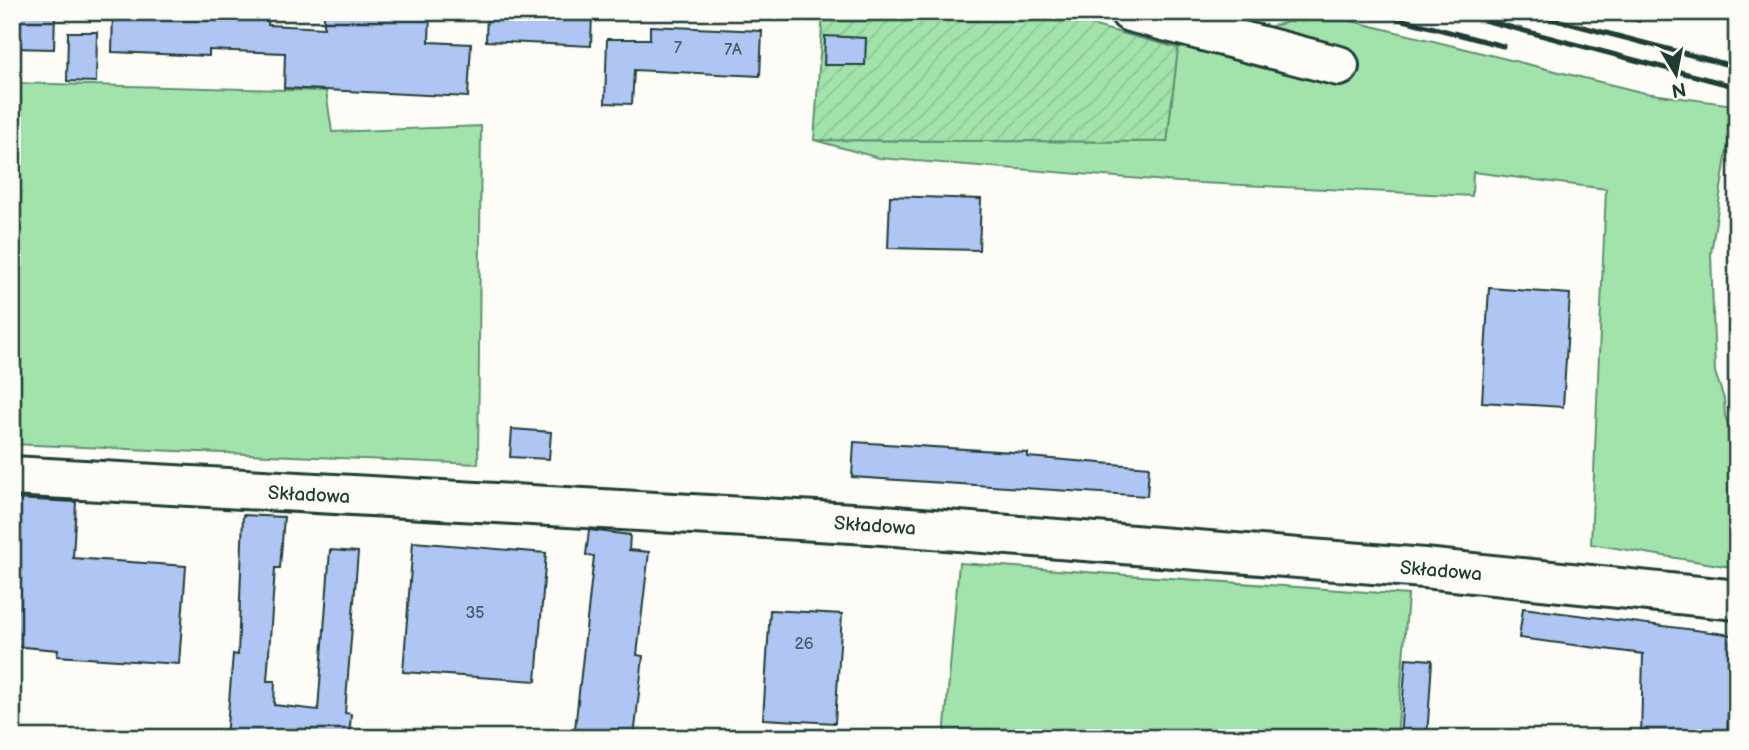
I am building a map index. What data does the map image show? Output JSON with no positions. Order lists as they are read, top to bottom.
{
  "streets": {
    "street": ["Składowa"]
  },
  "house_numbers": [
    "7",
    "7A",
    "35",
    "26"
  ],
  "north": "bottom"
}
